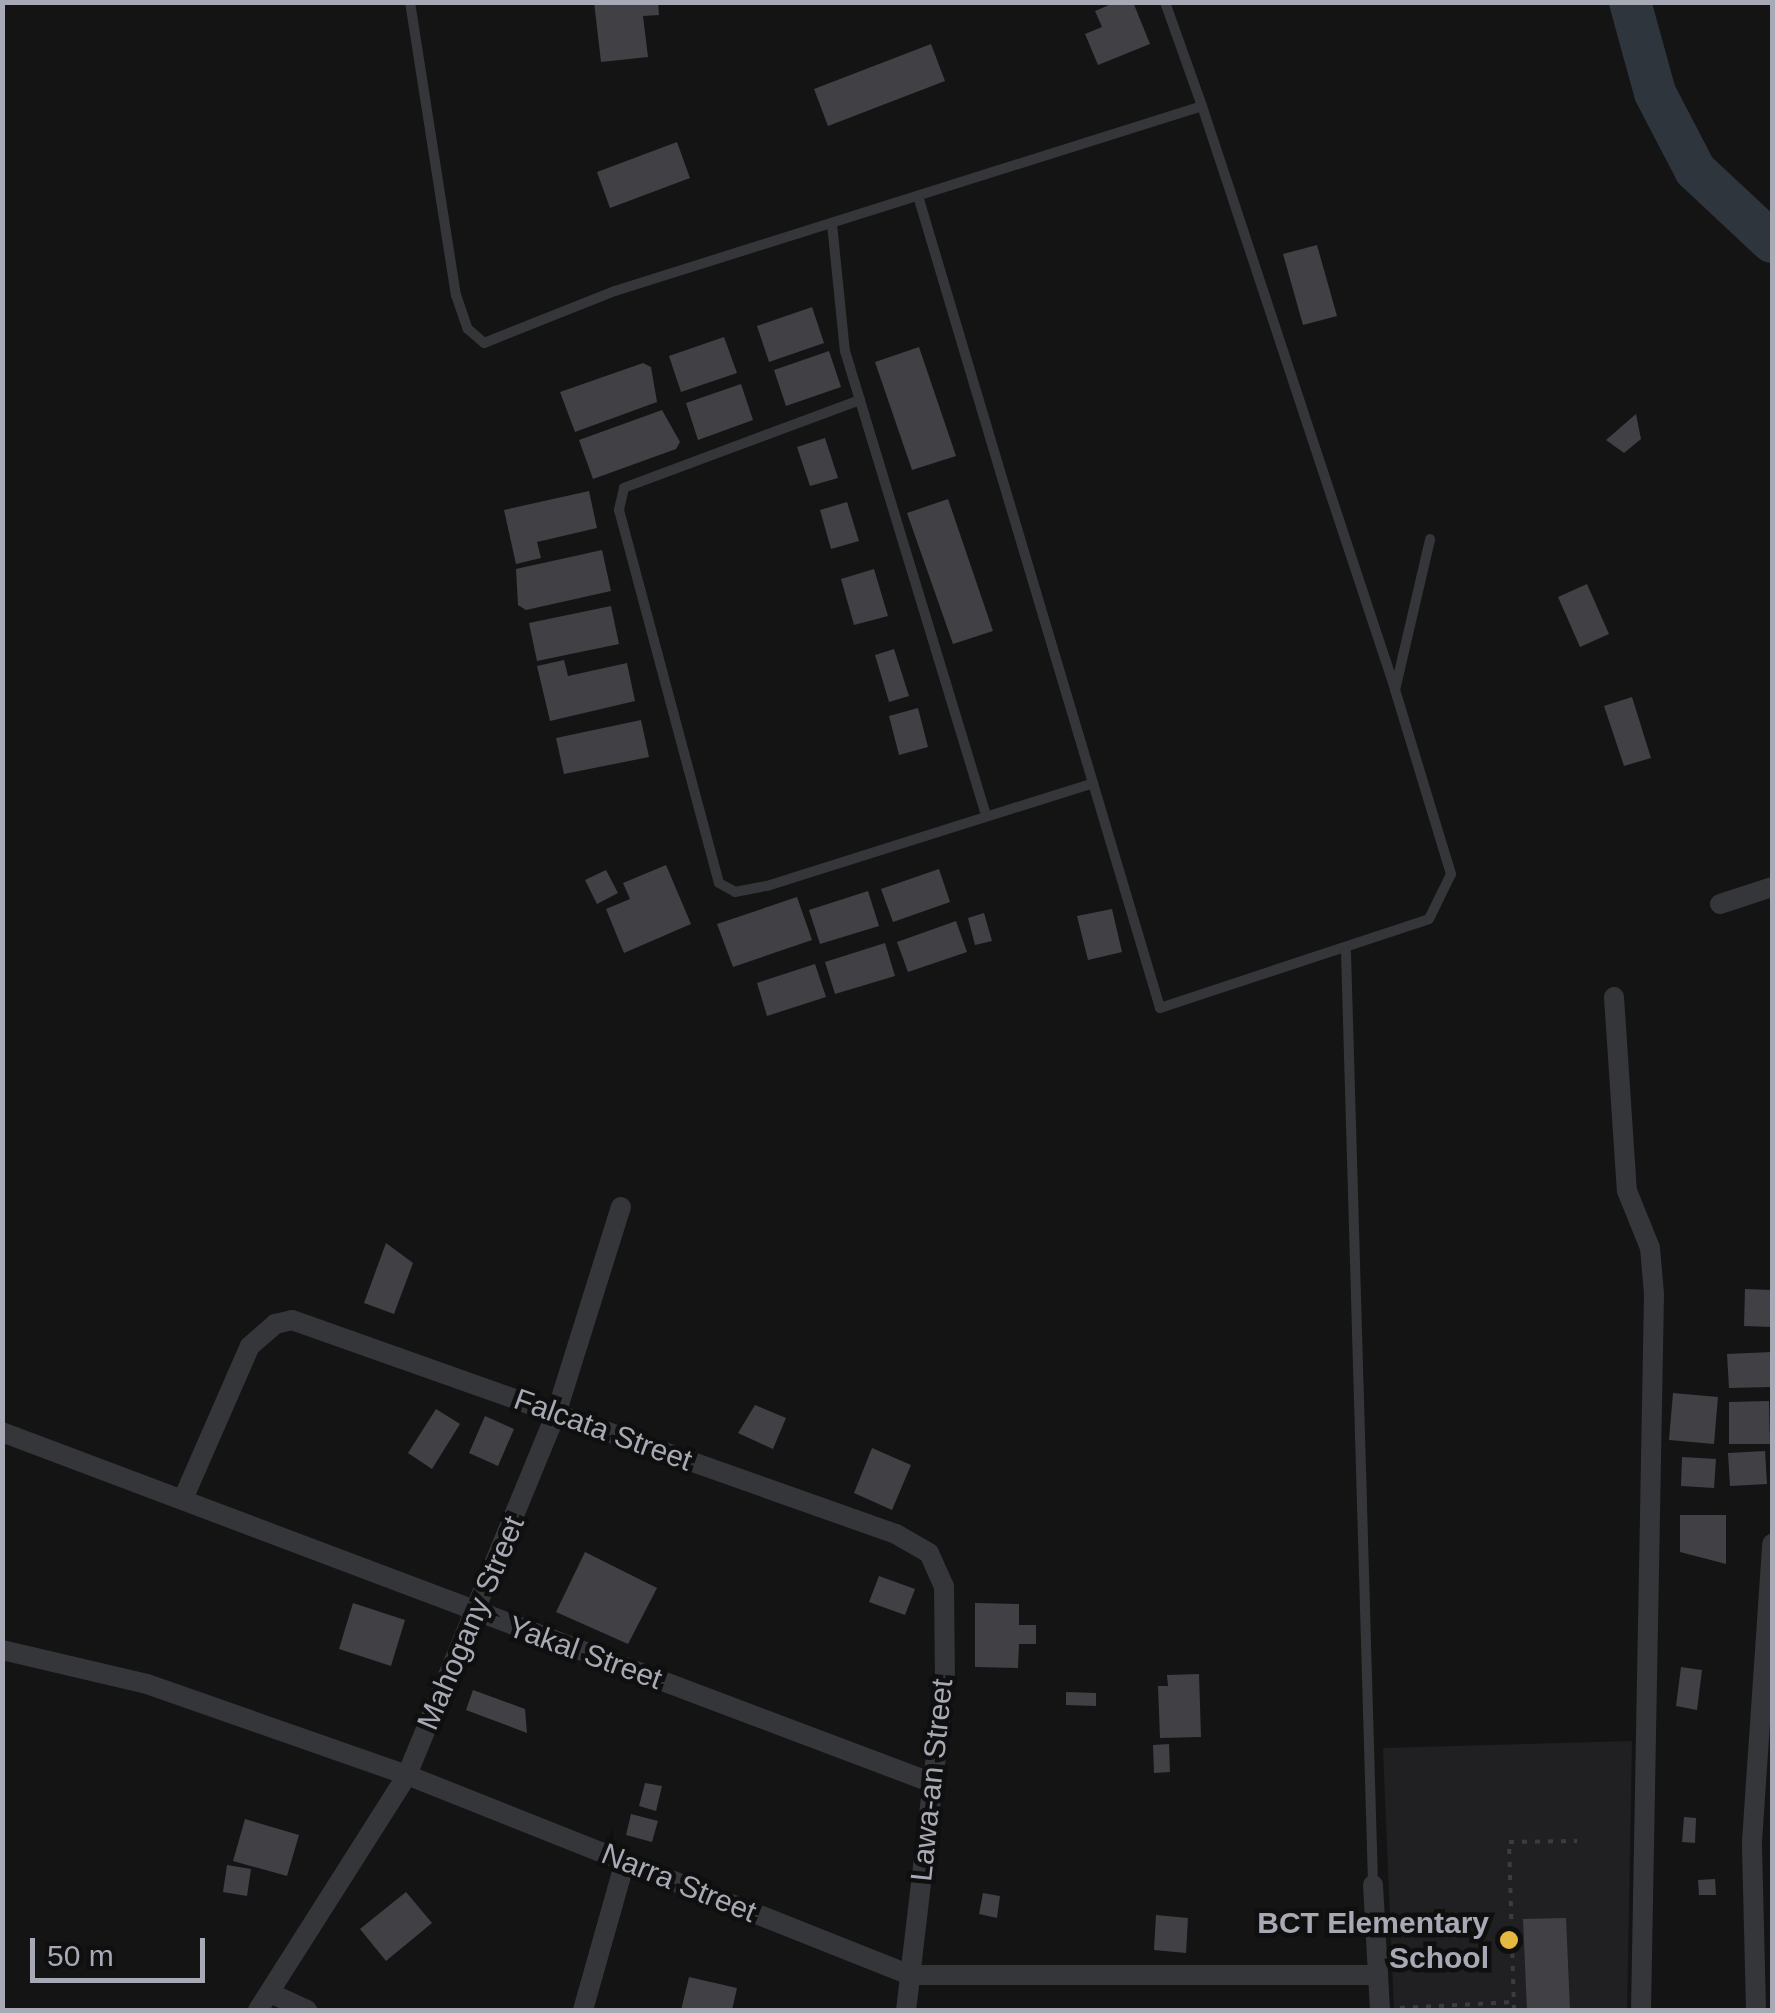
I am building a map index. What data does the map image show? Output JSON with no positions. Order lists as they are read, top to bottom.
{
  "streets": {
    "street": [
      "Falcata Street",
      "Mahogany Street",
      "Yakal Street",
      "Lawa-an Street",
      "Narra Street"
    ]
  },
  "crossings": [
    ["Falcata Street", "Mahogany Street"],
    ["Falcata Street", "Yakal Street"],
    ["Falcata Street", "Lawa-an Street"],
    ["Mahogany Street", "Yakal Street"],
    ["Mahogany Street", "Narra Street"],
    ["Yakal Street", "Lawa-an Street"],
    ["Lawa-an Street", "Narra Street"]
  ],
  "places": ["BCT Elementary School"],
  "scale_bar": "50 m"
}
